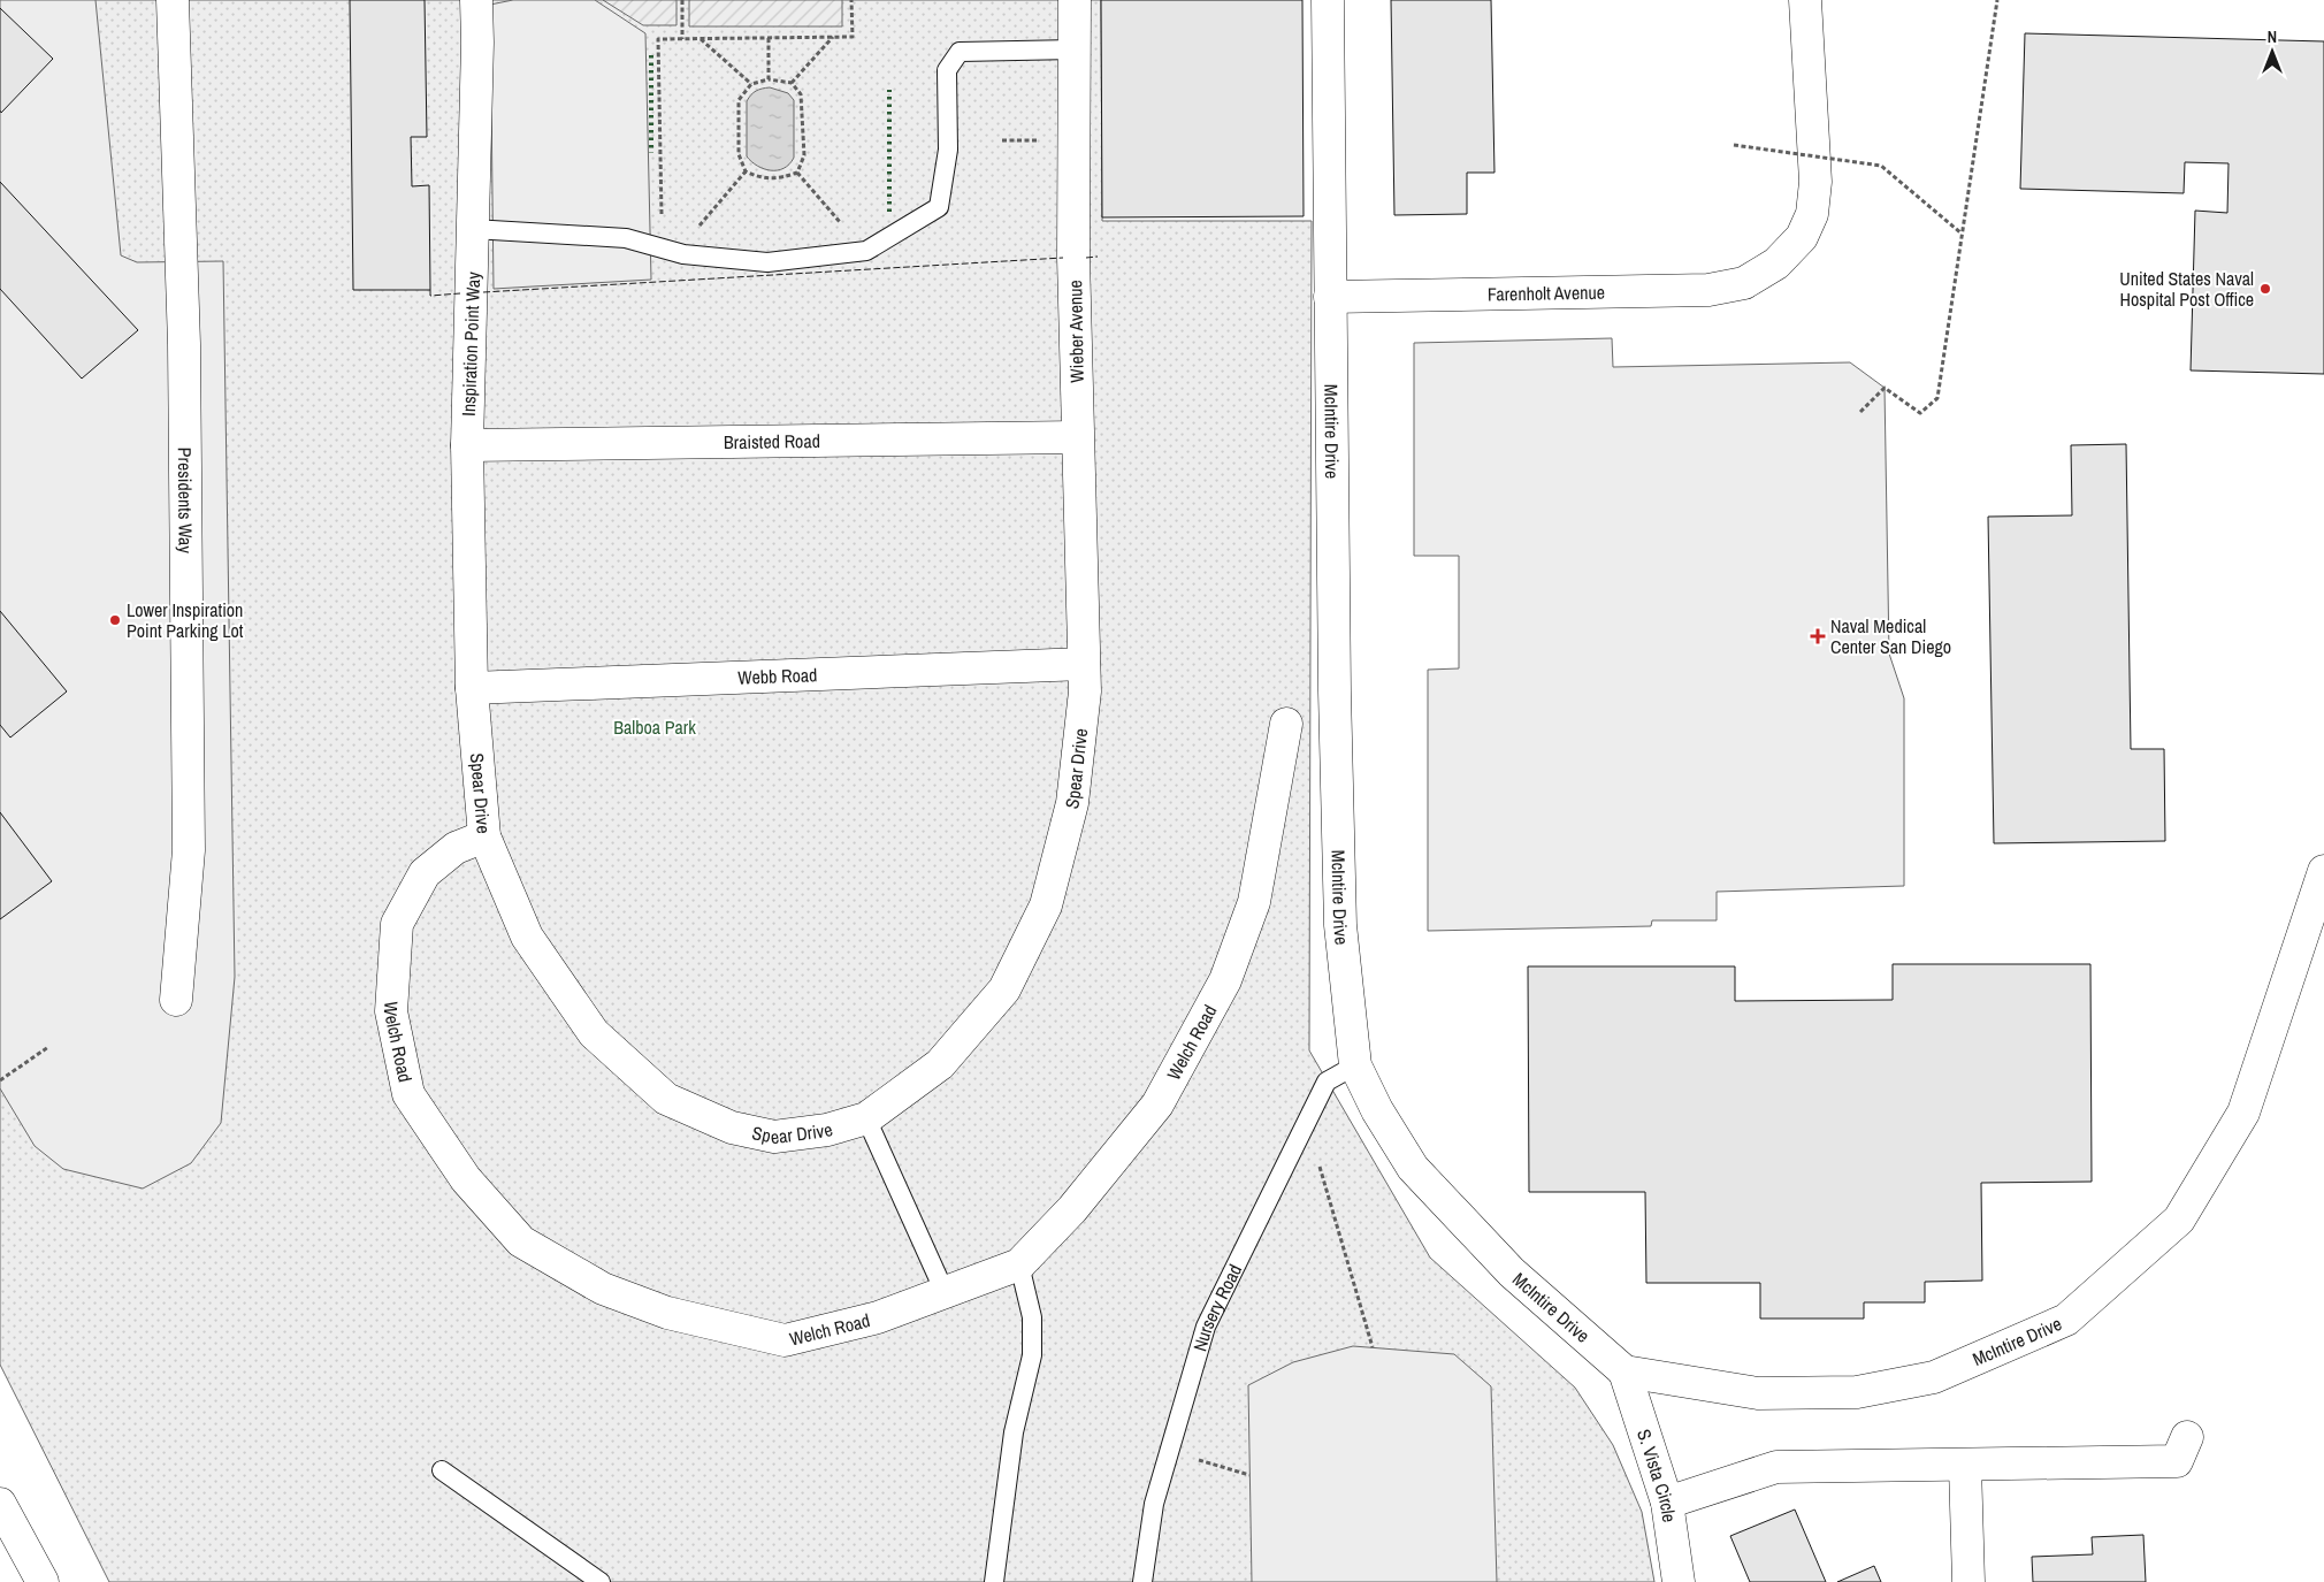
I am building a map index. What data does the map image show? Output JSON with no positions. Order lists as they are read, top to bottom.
{
  "streets": {
    "main road": [
      "Farenholt Avenue",
      "Wieber Avenue",
      "Inspiration Point Way",
      "McIntire Drive",
      "Braisted Road",
      "Presidents Way",
      "Webb Road",
      "Spear Drive",
      "Welch Road",
      "S. Vista Circle"
    ],
    "lane": ["Nursery Road"]
  },
  "crossings": [
    ["Farenholt Avenue", "McIntire Drive"],
    ["Wieber Avenue", "Braisted Road"],
    ["Wieber Avenue", "Webb Road"],
    ["Wieber Avenue", "Spear Drive"],
    ["Inspiration Point Way", "Braisted Road"],
    ["Inspiration Point Way", "Webb Road"],
    ["Inspiration Point Way", "Spear Drive"],
    ["McIntire Drive", "Nursery Road"],
    ["McIntire Drive", "S. Vista Circle"],
    ["Webb Road", "Spear Drive"],
    ["Spear Drive", "Welch Road"]
  ],
  "parks": ["Balboa Park"],
  "places": {
    "other": ["United States Naval Hospital Post Office", "Lower Inspiration Point Parking Lot"],
    "health": ["Naval Medical Center San Diego"]
  },
  "north": "top"
}
